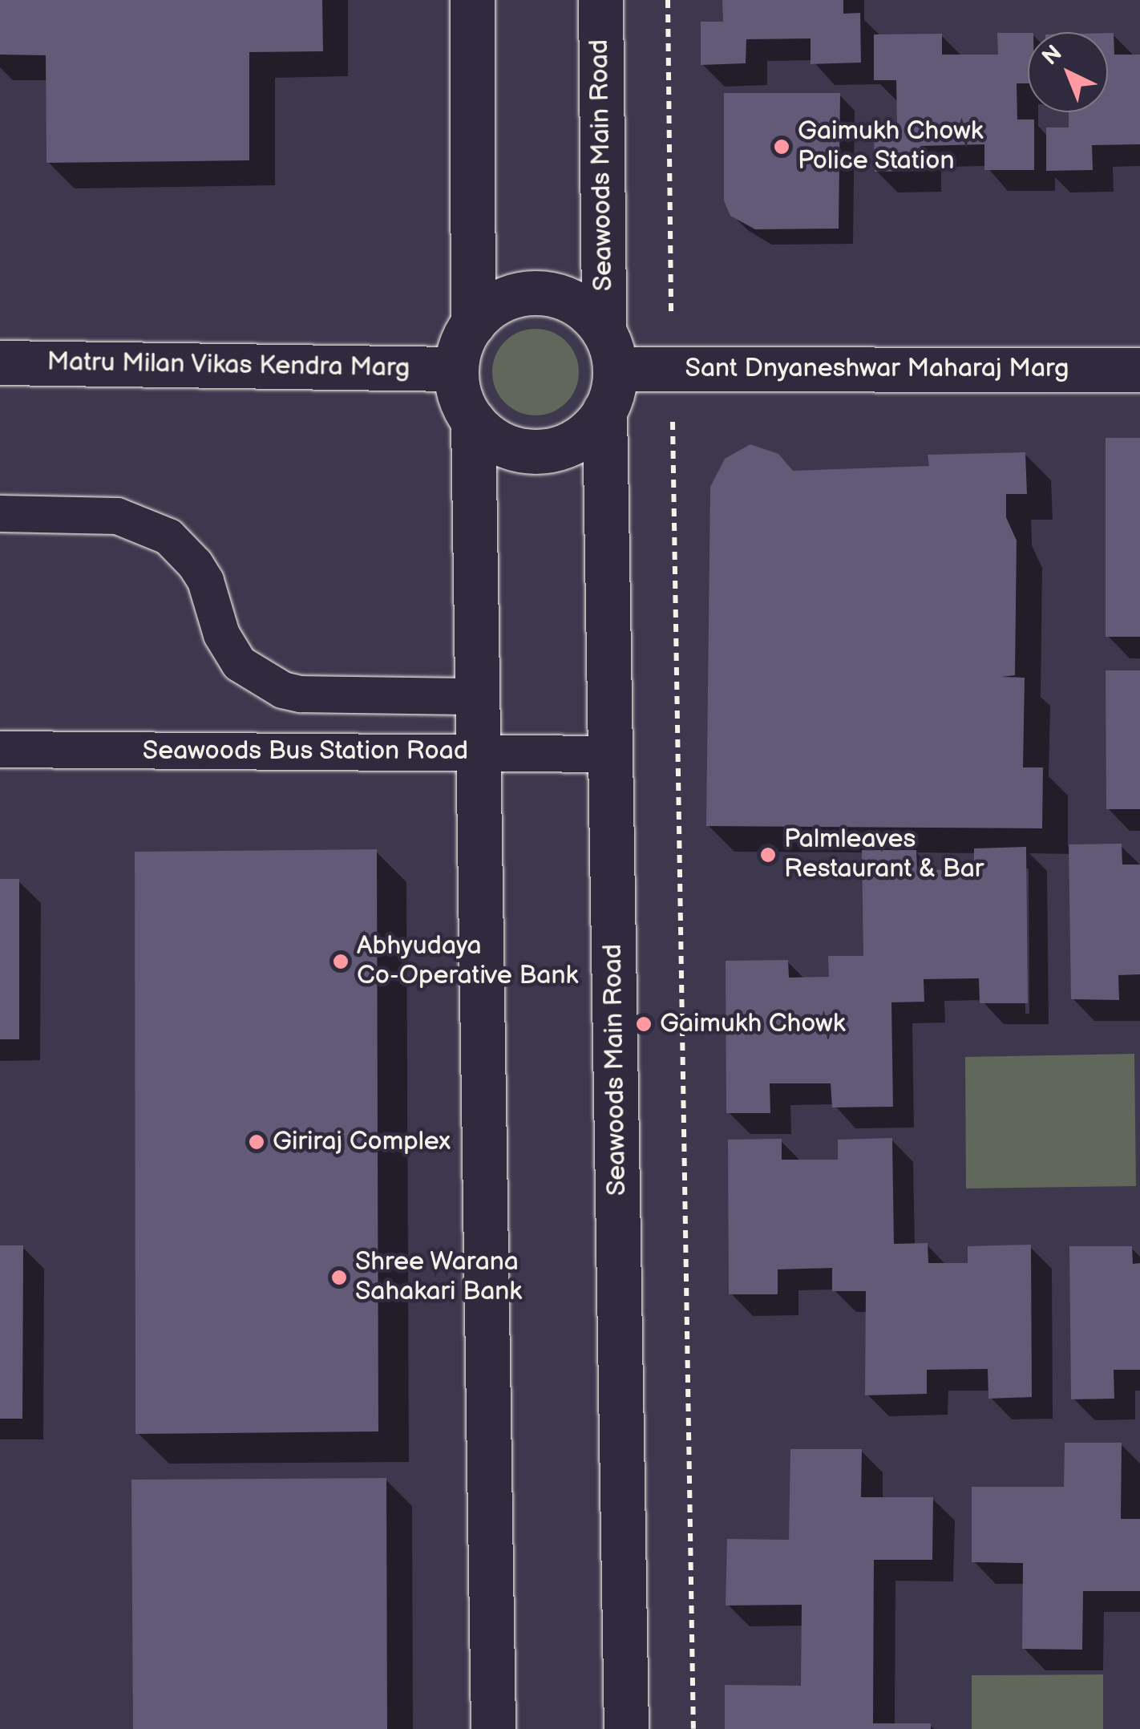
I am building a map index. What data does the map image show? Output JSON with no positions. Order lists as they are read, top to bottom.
{
  "streets": {
    "main road": ["Seawoods Main Road", "Matru Milan Vikas Kendra Marg", "Sant Dnyaneshwar Maharaj Marg"],
    "lane": ["Seawoods Bus Station Road"]
  },
  "crossings": [
    ["Seawoods Main Road", "Matru Milan Vikas Kendra Marg"],
    ["Seawoods Main Road", "Sant Dnyaneshwar Maharaj Marg"],
    ["Seawoods Main Road", "Seawoods Bus Station Road"],
    ["Matru Milan Vikas Kendra Marg", "Sant Dnyaneshwar Maharaj Marg"]
  ],
  "places": [
    "Gaimukh Chowk Police Station",
    "Palmleaves Restaurant & Bar",
    "Abhyudaya Co-Operative Bank",
    "Gaimukh Chowk",
    "Giriraj Complex",
    "Shree Warana Sahakari Bank"
  ],
  "north": "top left"
}
